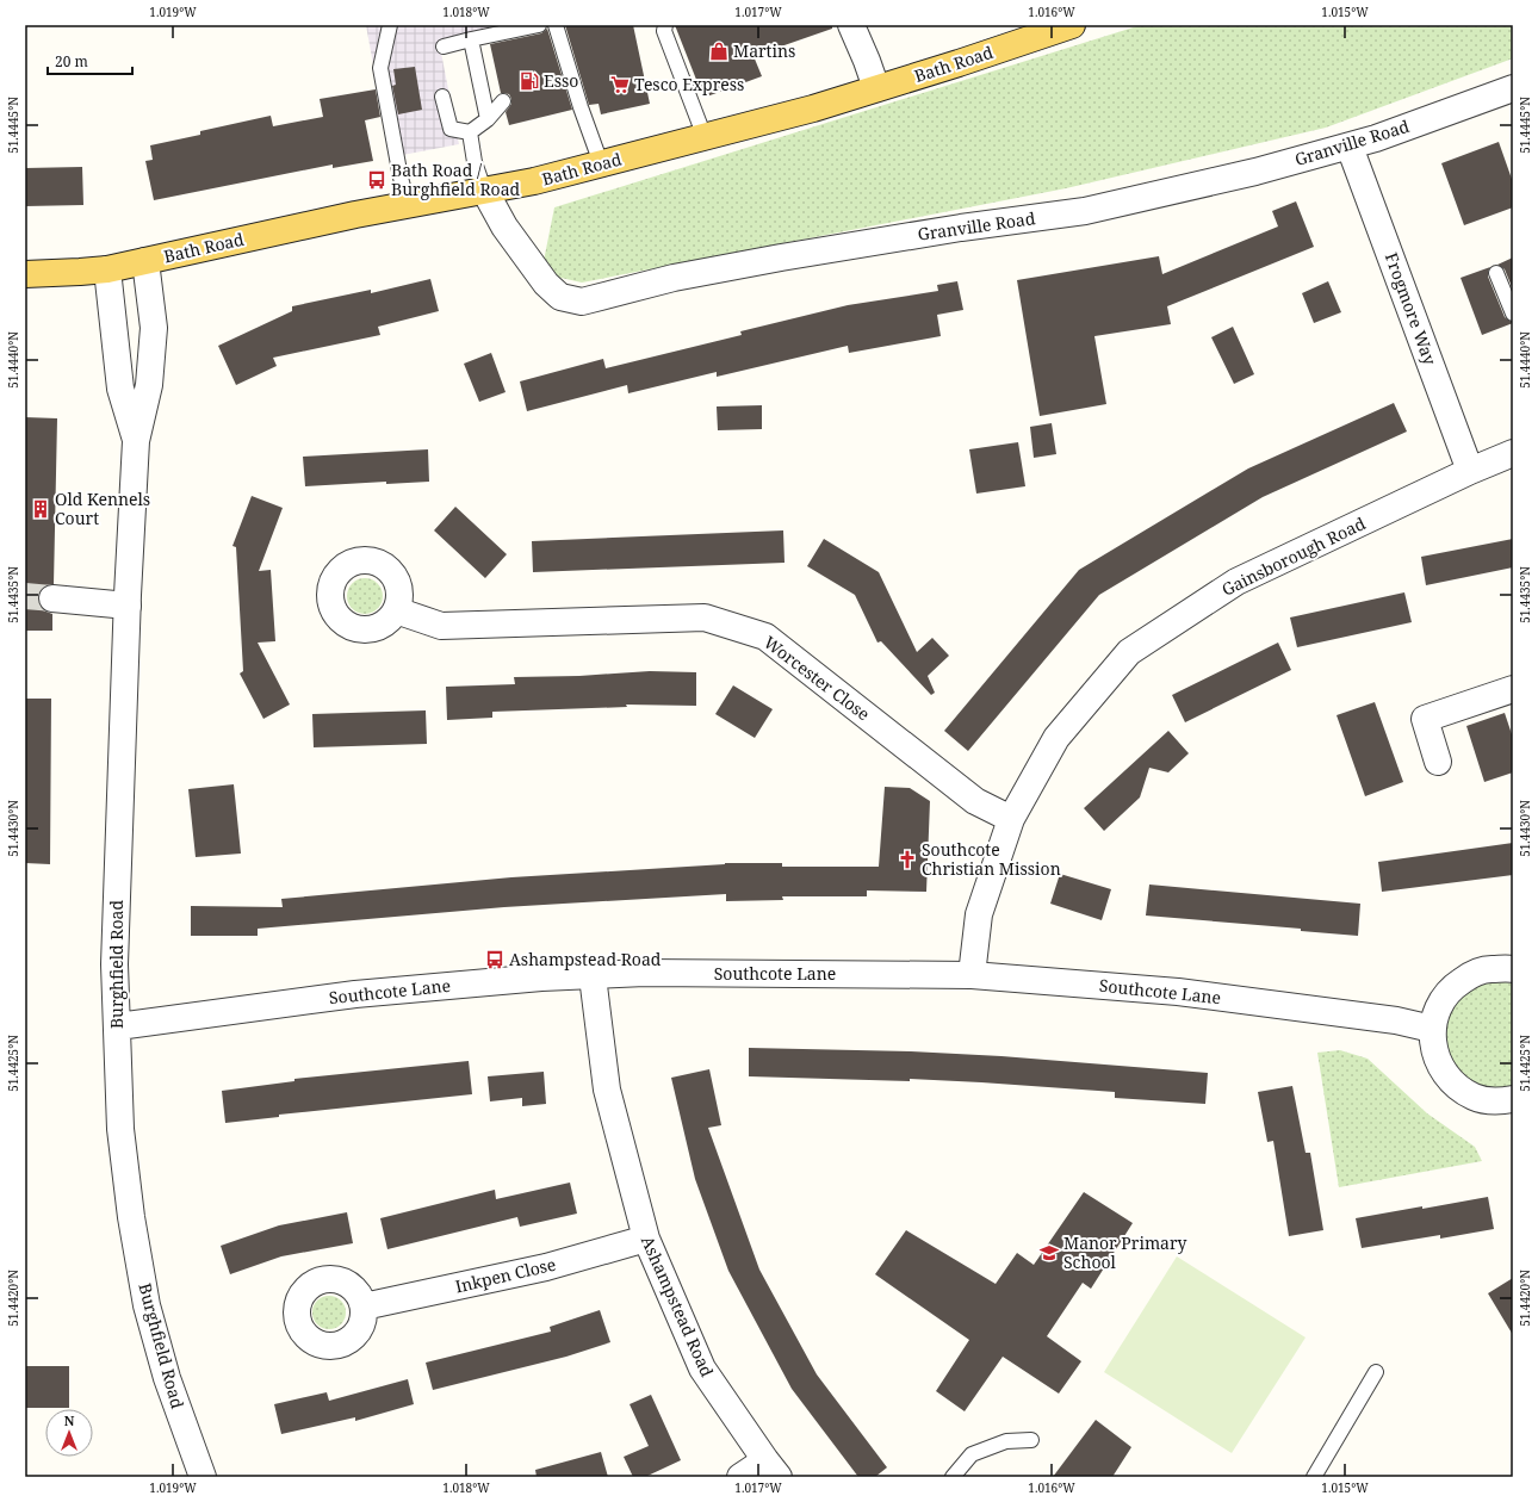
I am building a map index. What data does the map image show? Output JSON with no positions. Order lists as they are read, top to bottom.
{
  "streets": {
    "main road": ["Bath Road"],
    "street": [
      "Granville Road",
      "Frogmore Way",
      "Gainsborough Road",
      "Worcester Close",
      "Burghfield Road",
      "Southcote Lane",
      "Inkpen Close",
      "Ashampstead Road"
    ]
  },
  "crossings": [
    ["Bath Road", "Granville Road"],
    ["Bath Road", "Burghfield Road"],
    ["Granville Road", "Frogmore Way"],
    ["Frogmore Way", "Gainsborough Road"],
    ["Gainsborough Road", "Worcester Close"],
    ["Gainsborough Road", "Southcote Lane"],
    ["Burghfield Road", "Southcote Lane"],
    ["Southcote Lane", "Ashampstead Road"],
    ["Inkpen Close", "Ashampstead Road"]
  ],
  "places": {
    "shop": ["Martins"],
    "fuel station": ["Esso"],
    "supermarket": ["Tesco Express"],
    "bus stop": ["Bath Road / Burghfield Road", "Ashampstead Road"],
    "building": ["Old Kennels Court"],
    "church": ["Southcote Christian Mission"],
    "school or university": ["Manor Primary School"]
  },
  "scale_bar": "20 m",
  "north": "top",
  "coordinates": [
    "1.019°W",
    "1.018°W",
    "1.017°W",
    "1.016°W",
    "1.015°W",
    "51.4445°N",
    "51.4440°N",
    "51.4435°N",
    "51.4430°N",
    "51.4425°N",
    "51.4420°N"
  ]
}
